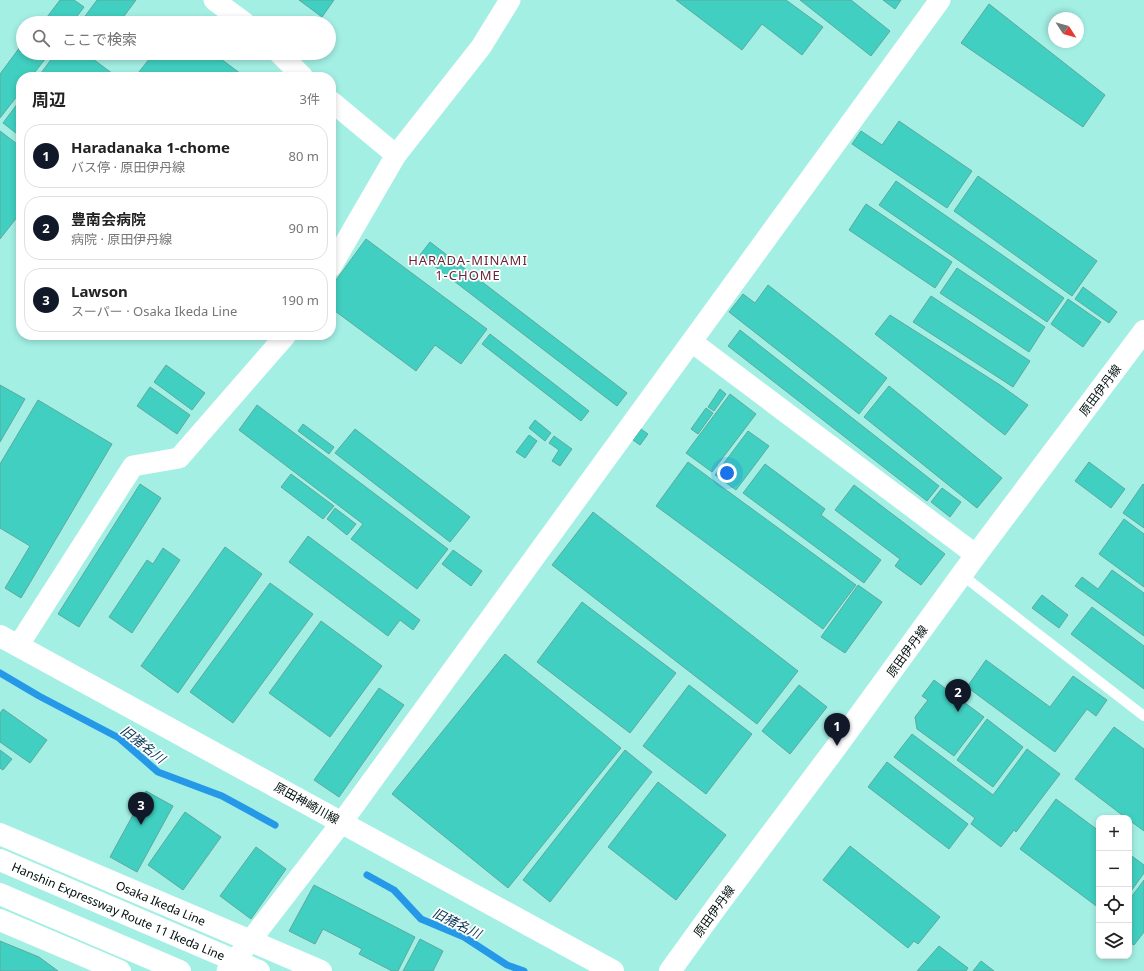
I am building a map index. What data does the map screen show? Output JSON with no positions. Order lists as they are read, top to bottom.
{
  "streets": {
    "main road": [
      "原田伊丹線",
      "原田神崎川線",
      "Osaka Ikeda Line",
      "Hanshin Expressway Route 11 Ikeda Line"
    ]
  },
  "districts": ["HARADA-MINAMI 1-CHOME"],
  "water": ["旧猪名川"],
  "north": "bottom right",
  "page": {
    "search": "ここで検索",
    "heading": ["周辺", "3件"],
    "list": [
      {
        "mark": "1",
        "name": "Haradanaka 1-chome",
        "note": "バス停 · 原田伊丹線",
        "value": "80 m"
      },
      {
        "mark": "2",
        "name": "豊南会病院",
        "note": "病院 · 原田伊丹線",
        "value": "90 m"
      },
      {
        "mark": "3",
        "name": "Lawson",
        "note": "スーパー · Osaka Ikeda Line",
        "value": "190 m"
      }
    ],
    "pins": ["2", "1", "3"],
    "map_buttons": ["+", "−"]
  }
}
